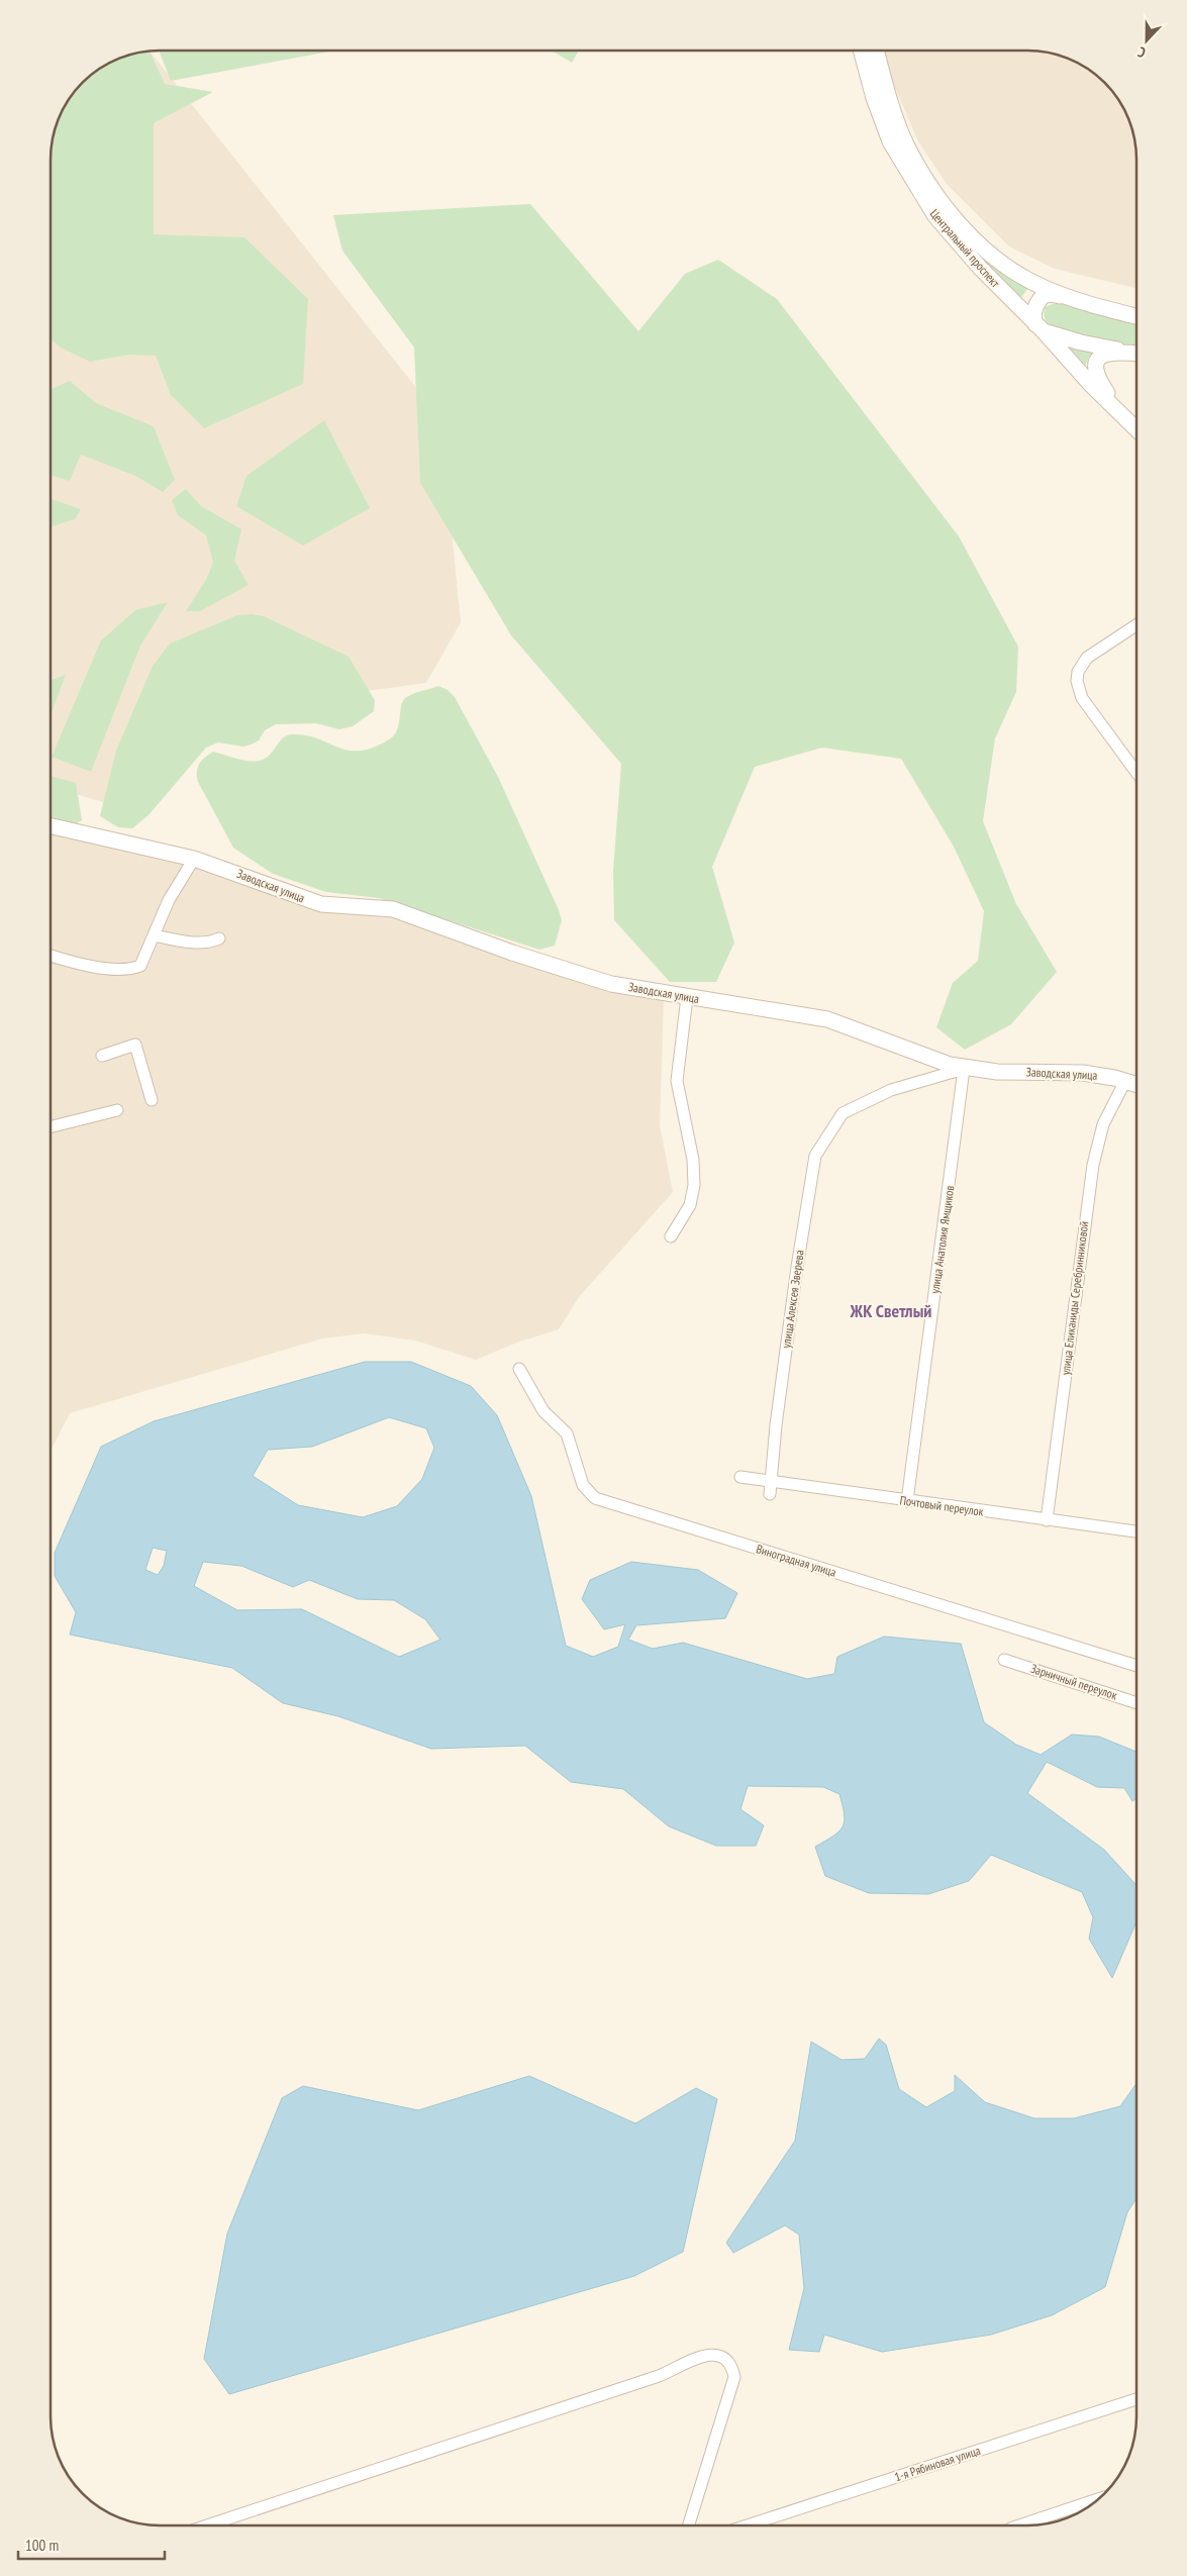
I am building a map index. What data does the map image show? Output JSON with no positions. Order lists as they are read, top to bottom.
{
  "streets": {
    "main road": ["Центральный проспект", "Заводская улица"],
    "street": [
      "улица Анатолия Ямщиков",
      "улица Еликаниды Серебринниковой",
      "улица Алексея Зверева",
      "Почтовый переулок",
      "Виноградная улица",
      "Зарничный переулок",
      "1-я Рябиновая улица"
    ]
  },
  "crossings": [
    ["Заводская улица", "улица Анатолия Ямщиков"],
    ["Заводская улица", "улица Еликаниды Серебринниковой"],
    ["Заводская улица", "улица Алексея Зверева"],
    ["улица Анатолия Ямщиков", "улица Алексея Зверева"],
    ["улица Анатолия Ямщиков", "Почтовый переулок"],
    ["улица Еликаниды Серебринниковой", "Почтовый переулок"],
    ["улица Алексея Зверева", "Почтовый переулок"]
  ],
  "districts": ["ЖК Светлый"],
  "scale_bar": "100 m",
  "north": "bottom"
}
